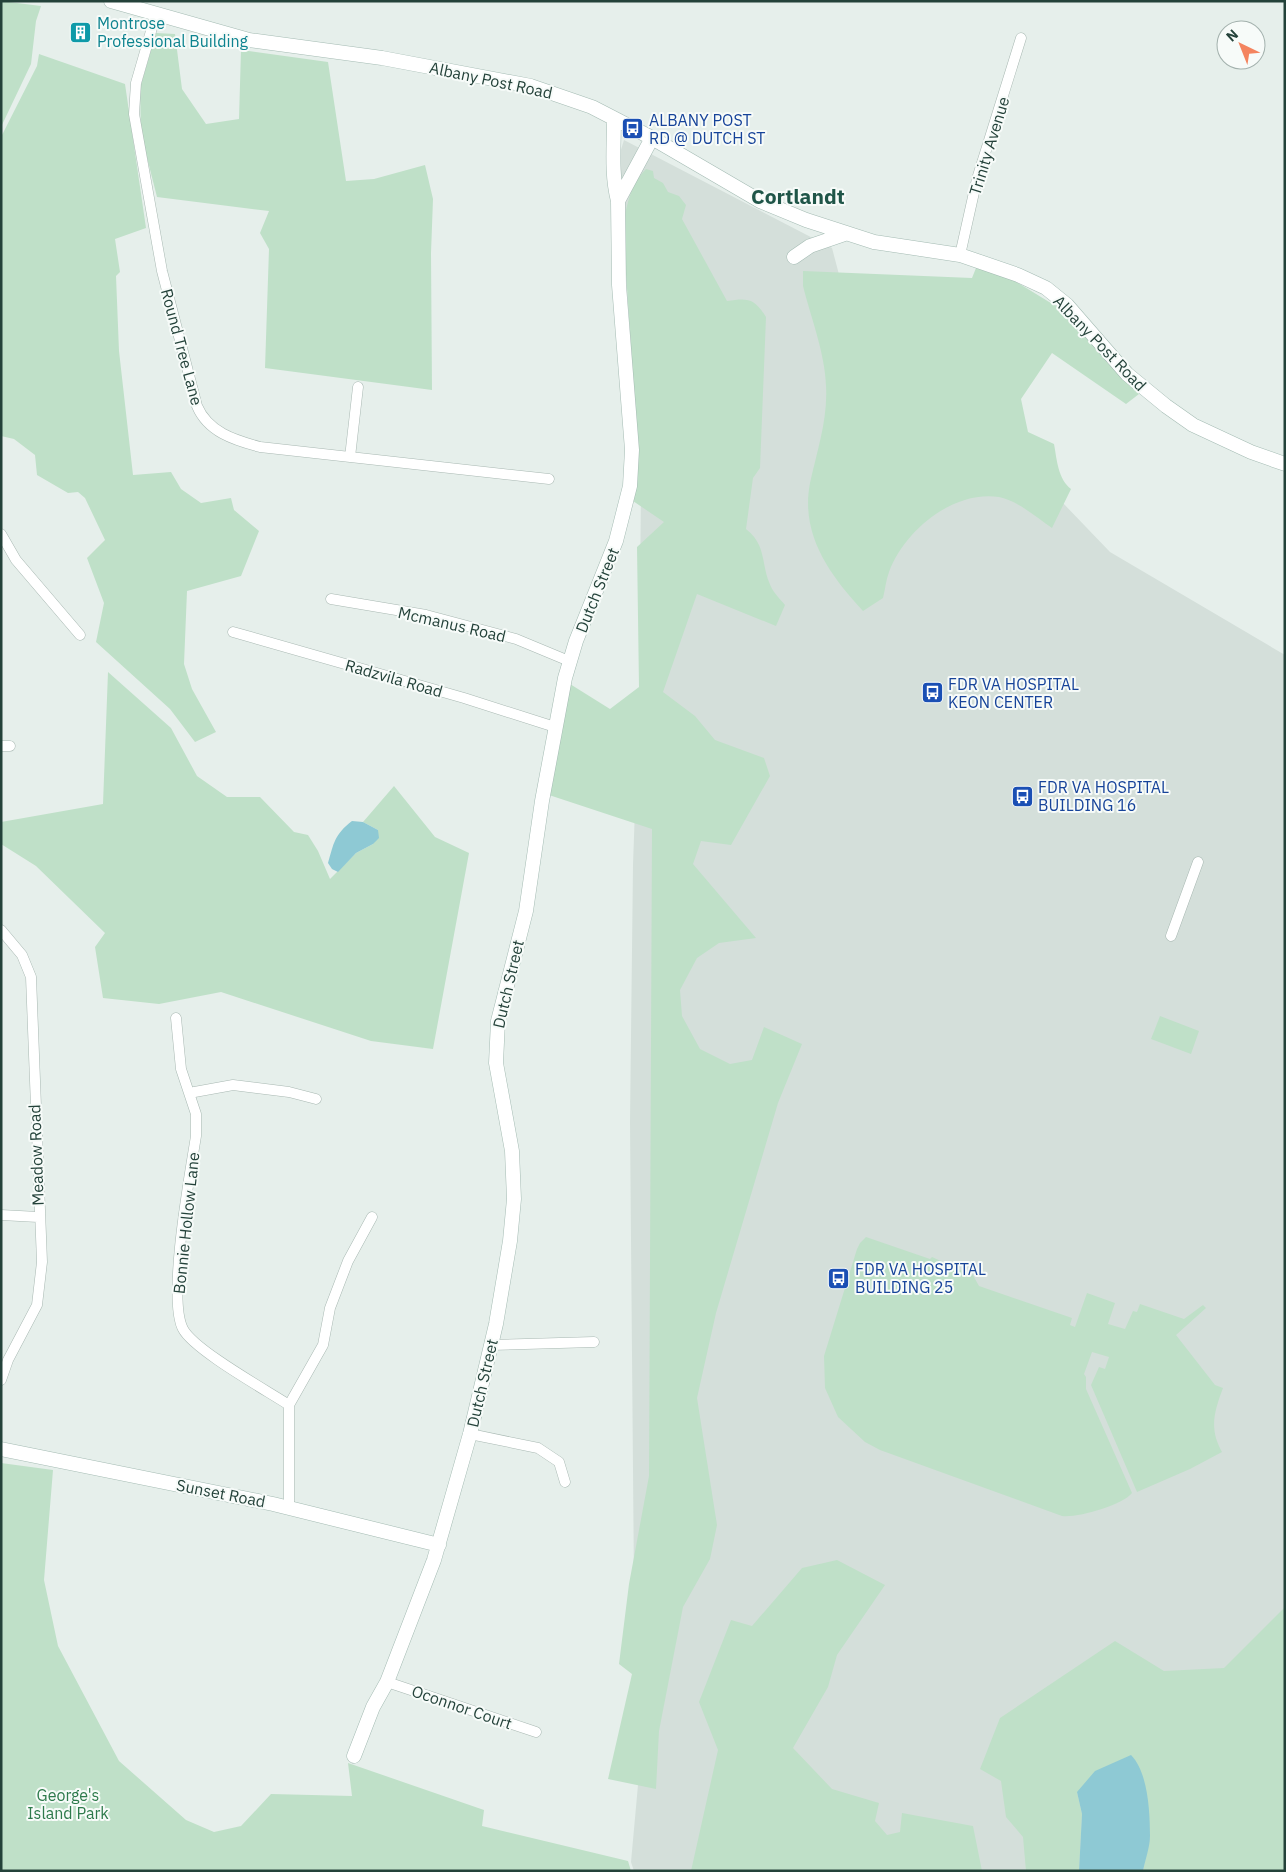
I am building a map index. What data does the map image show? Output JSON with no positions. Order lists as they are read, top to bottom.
{
  "streets": {
    "street": [
      "Albany Post Road",
      "Trinity Avenue",
      "Round Tree Lane",
      "Dutch Street",
      "Mcmanus Road",
      "Radzvila Road",
      "Meadow Road",
      "Bonnie Hollow Lane",
      "Sunset Road",
      "Oconnor Court"
    ]
  },
  "crossings": [
    ["Albany Post Road", "Trinity Avenue"],
    ["Albany Post Road", "Round Tree Lane"],
    ["Albany Post Road", "Dutch Street"],
    ["Dutch Street", "Mcmanus Road"],
    ["Dutch Street", "Radzvila Road"],
    ["Dutch Street", "Sunset Road"],
    ["Dutch Street", "Oconnor Court"]
  ],
  "districts": ["Cortlandt"],
  "parks": ["George's Island Park"],
  "places": {
    "building": ["Montrose Professional Building"],
    "bus stop": [
      "ALBANY POST RD @ DUTCH ST",
      "FDR VA HOSPITAL KEON CENTER",
      "FDR VA HOSPITAL BUILDING 16",
      "FDR VA HOSPITAL BUILDING 25"
    ]
  },
  "north": "top left"
}
